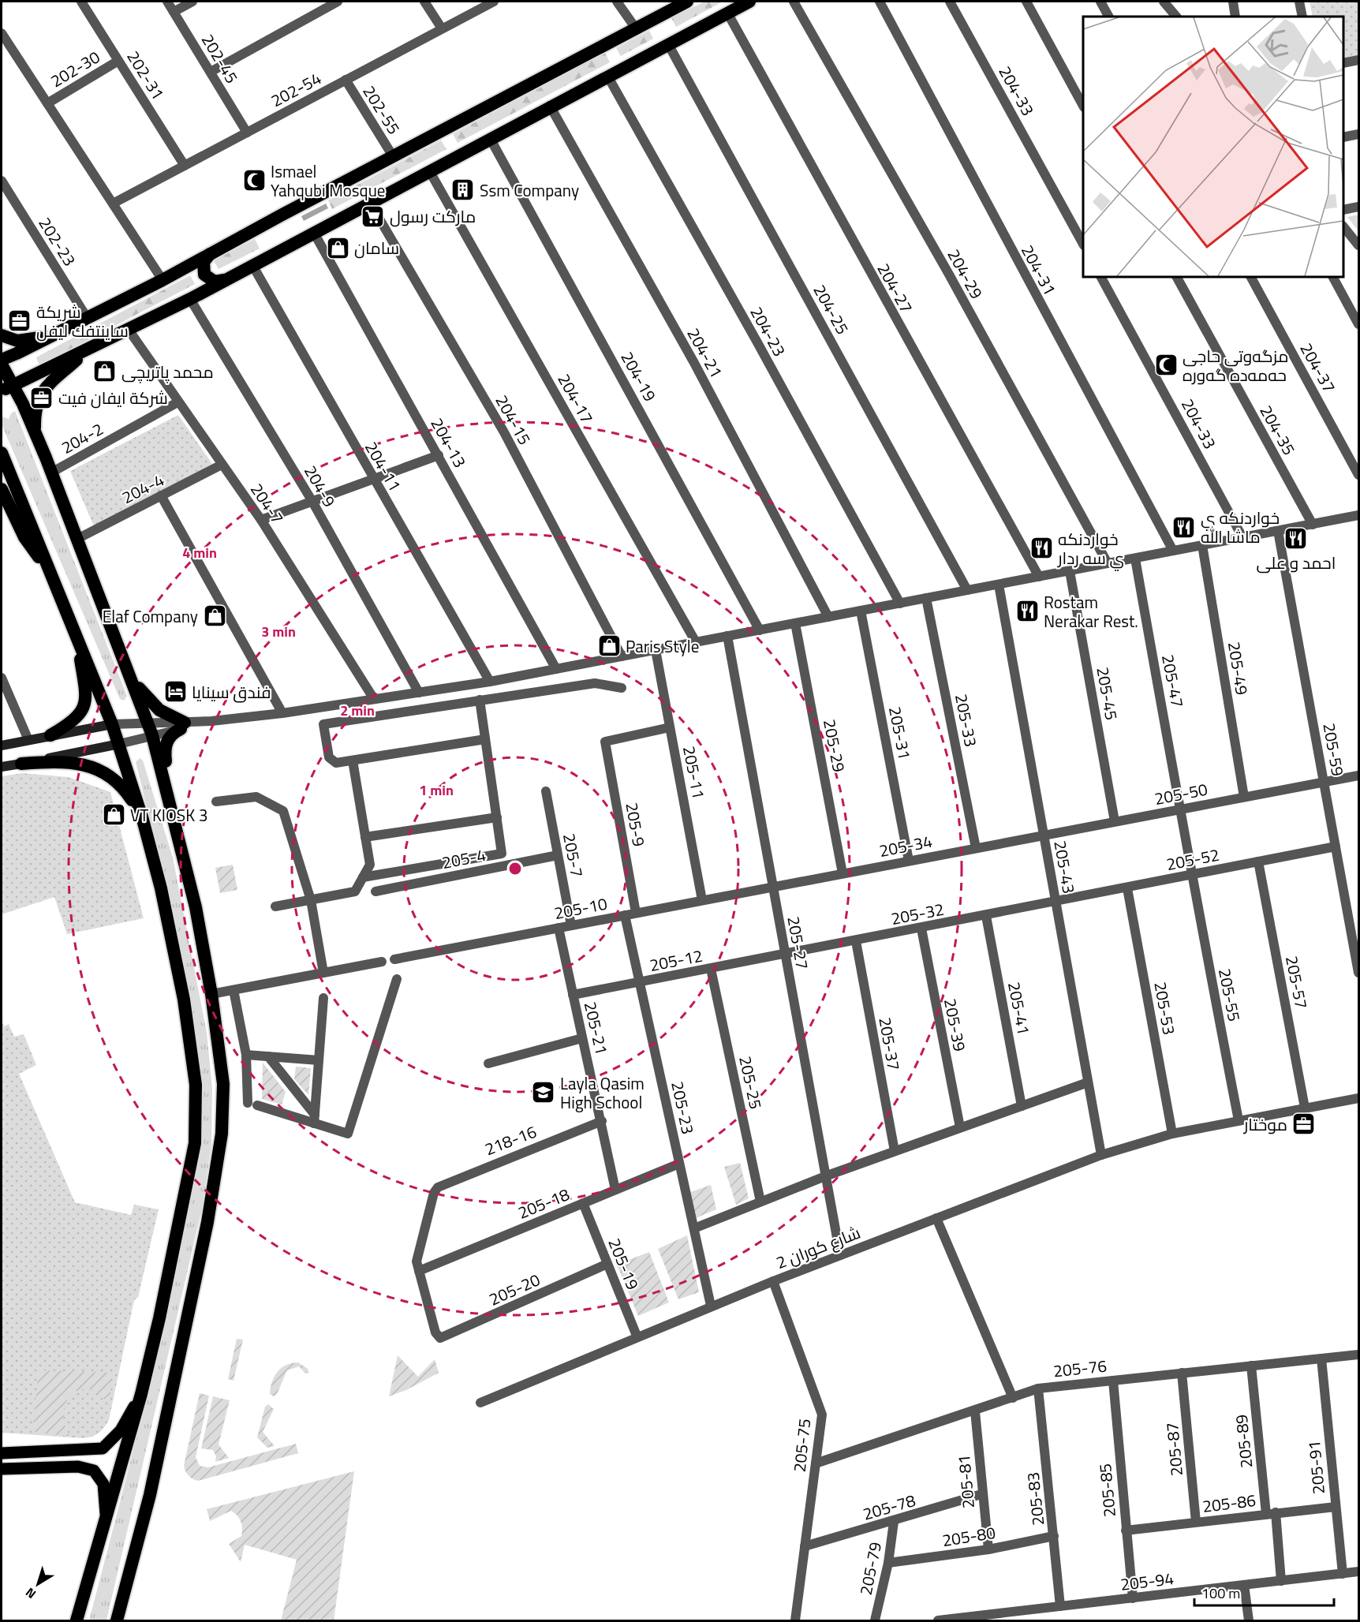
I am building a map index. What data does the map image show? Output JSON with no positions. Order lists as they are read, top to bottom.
{
  "streets": {
    "street": [
      "202-45",
      "202-30",
      "202-31",
      "202-54",
      "204-33",
      "202-55",
      "202-23",
      "204-31",
      "204-29",
      "204-27",
      "204-25",
      "204-23",
      "204-21",
      "204-37",
      "204-19",
      "204-17",
      "204-15",
      "204-35",
      "204-2",
      "204-13",
      "204-11",
      "204-9",
      "204-4",
      "204-7",
      "205-49",
      "205-47",
      "205-45",
      "205-33",
      "205-31",
      "205-29",
      "205-59",
      "205-11",
      "205-50",
      "205-9",
      "205-34",
      "205-7",
      "205-4",
      "205-52",
      "205-43",
      "205-10",
      "205-32",
      "205-27",
      "205-12",
      "205-57",
      "205-55",
      "205-41",
      "205-53",
      "205-39",
      "205-21",
      "205-37",
      "205-25",
      "205-23",
      "218-16",
      "205-18",
      "شارع كوران 2",
      "205-19",
      "205-20",
      "205-76",
      "205-89",
      "205-75",
      "205-87",
      "205-91",
      "205-81",
      "205-85",
      "205-83",
      "205-86",
      "205-78",
      "205-80",
      "205-79",
      "205-94"
    ]
  },
  "crossings": [
    ["202-45", "202-54"],
    ["202-30", "202-31"],
    ["202-31", "202-54"],
    ["202-54", "202-55"],
    ["204-2", "204-7"],
    ["204-4", "204-7"],
    ["205-49", "205-50"],
    ["205-47", "205-50"],
    ["205-47", "205-52"],
    ["205-47", "205-55"],
    ["205-45", "205-50"],
    ["205-33", "205-34"],
    ["205-31", "205-34"],
    ["205-29", "205-34"],
    ["205-59", "205-50"],
    ["205-59", "205-52"],
    ["205-11", "205-9"],
    ["205-11", "205-10"],
    ["205-50", "205-34"],
    ["205-50", "205-43"],
    ["205-9", "205-10"],
    ["205-34", "205-43"],
    ["205-34", "205-10"],
    ["205-34", "205-27"],
    ["205-7", "205-4"],
    ["205-7", "205-10"],
    ["205-52", "205-43"],
    ["205-52", "205-32"],
    ["205-52", "205-57"],
    ["205-52", "205-55"],
    ["205-52", "205-53"],
    ["205-43", "205-32"],
    ["205-43", "شارع كوران 2"],
    ["205-10", "205-27"],
    ["205-10", "205-21"],
    ["205-10", "205-23"],
    ["205-32", "205-27"],
    ["205-32", "205-12"],
    ["205-32", "205-41"],
    ["205-32", "205-39"],
    ["205-32", "205-37"],
    ["205-27", "205-12"],
    ["205-27", "شارع كوران 2"],
    ["205-12", "205-21"],
    ["205-12", "205-25"],
    ["205-12", "205-23"],
    ["205-57", "شارع كوران 2"],
    ["205-55", "شارع كوران 2"],
    ["205-53", "شارع كوران 2"],
    ["205-21", "218-16"],
    ["205-21", "205-18"],
    ["205-23", "205-18"],
    ["205-23", "شارع كوران 2"],
    ["218-16", "205-18"],
    ["218-16", "205-20"],
    ["205-18", "205-19"],
    ["205-18", "205-20"],
    ["شارع كوران 2", "205-19"],
    ["شارع كوران 2", "205-75"],
    ["205-19", "205-20"],
    ["205-76", "205-89"],
    ["205-76", "205-75"],
    ["205-76", "205-87"],
    ["205-76", "205-91"],
    ["205-76", "205-81"],
    ["205-76", "205-85"],
    ["205-76", "205-83"],
    ["205-89", "205-86"],
    ["205-89", "205-94"],
    ["205-75", "205-78"],
    ["205-87", "205-86"],
    ["205-91", "205-86"],
    ["205-91", "205-94"],
    ["205-81", "205-78"],
    ["205-81", "205-80"],
    ["205-85", "205-86"],
    ["205-85", "205-94"],
    ["205-83", "205-80"],
    ["205-83", "205-94"],
    ["205-78", "205-79"],
    ["205-80", "205-79"]
  ],
  "places": {
    "mosque": ["Ismael Yahqubi Mosque", "مزگه‌وتی حاجی حه‌مه‌ده‌ گه‌وره"],
    "building": ["Ssm Company"],
    "supermarket": ["مارکت رسول"],
    "shop": [
      "سامان",
      "محمد پاتریچی",
      "Elaf Company",
      "Paris Style",
      "VT KIOSK 3"
    ],
    "office": ["شريكة ساينتفك ليفل", "شركة ايفان فيت", "موختار"],
    "restaurant": [
      "خواردنكه ي ماشا الله",
      "احمد و علی",
      "خواردنكه ي سه ردار",
      "Rostam Nerakar Rest."
    ],
    "hotel": ["فندق سينايا"],
    "school or university": ["Layla Qasim High School"]
  },
  "scale_bar": "100 m",
  "north": "bottom left",
  "rings": [
    "4 min",
    "3 min",
    "2 min",
    "1 min"
  ]
}
